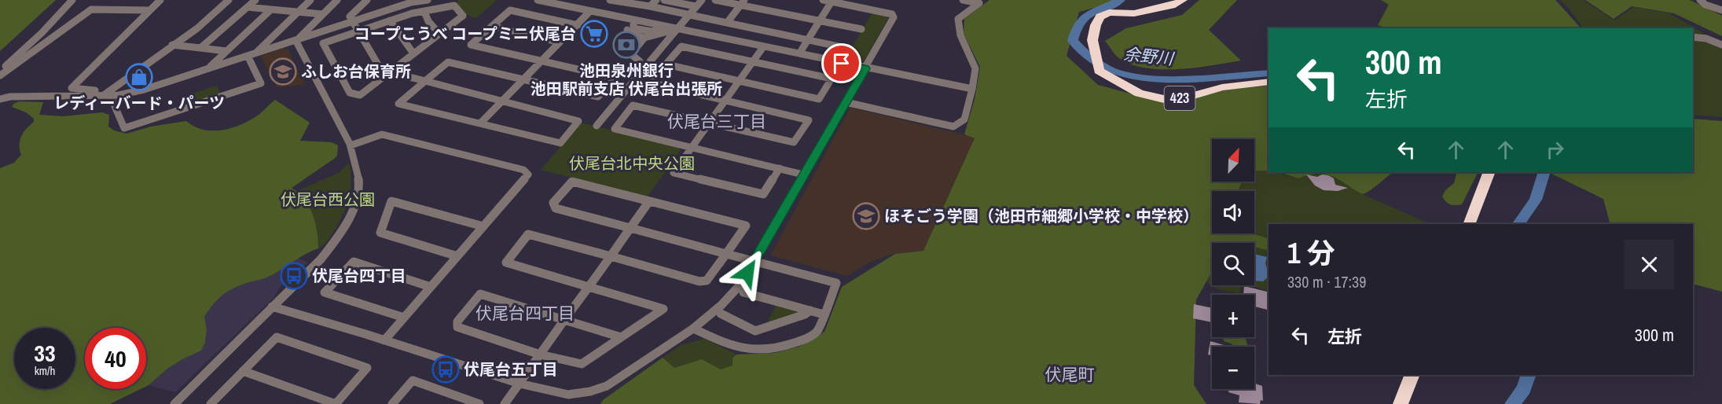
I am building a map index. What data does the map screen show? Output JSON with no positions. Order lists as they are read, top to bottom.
{
  "streets": {
    "highway": ["423"]
  },
  "districts": ["伏尾台三丁目", "伏尾台四丁目", "伏尾町"],
  "water": ["余野川"],
  "parks": ["伏尾台北中央公園", "伏尾台⻄公園"],
  "places": {
    "supermarket": ["コープこうべ コープミニ伏尾台"],
    "bank": ["池田泉州銀行 池田駅前支店 伏尾台出張所"],
    "school or university": ["ふしお台保育所", "ほそごう学園（池田市細郷小学校・中学校）"],
    "shop": ["レディーバード・パーツ"],
    "bus stop": ["伏尾台四丁目", "伏尾台五丁目"]
  },
  "north": "top right",
  "page": {
    "turn": ["300 m", "左折"],
    "map_buttons": ["+", "−"],
    "heading": ["1 分", "330 m · 17:39"],
    "list": [
      {
        "name": "左折",
        "value": "300 m"
      }
    ],
    "speed": "33 km/h",
    "limit": "40"
  }
}
